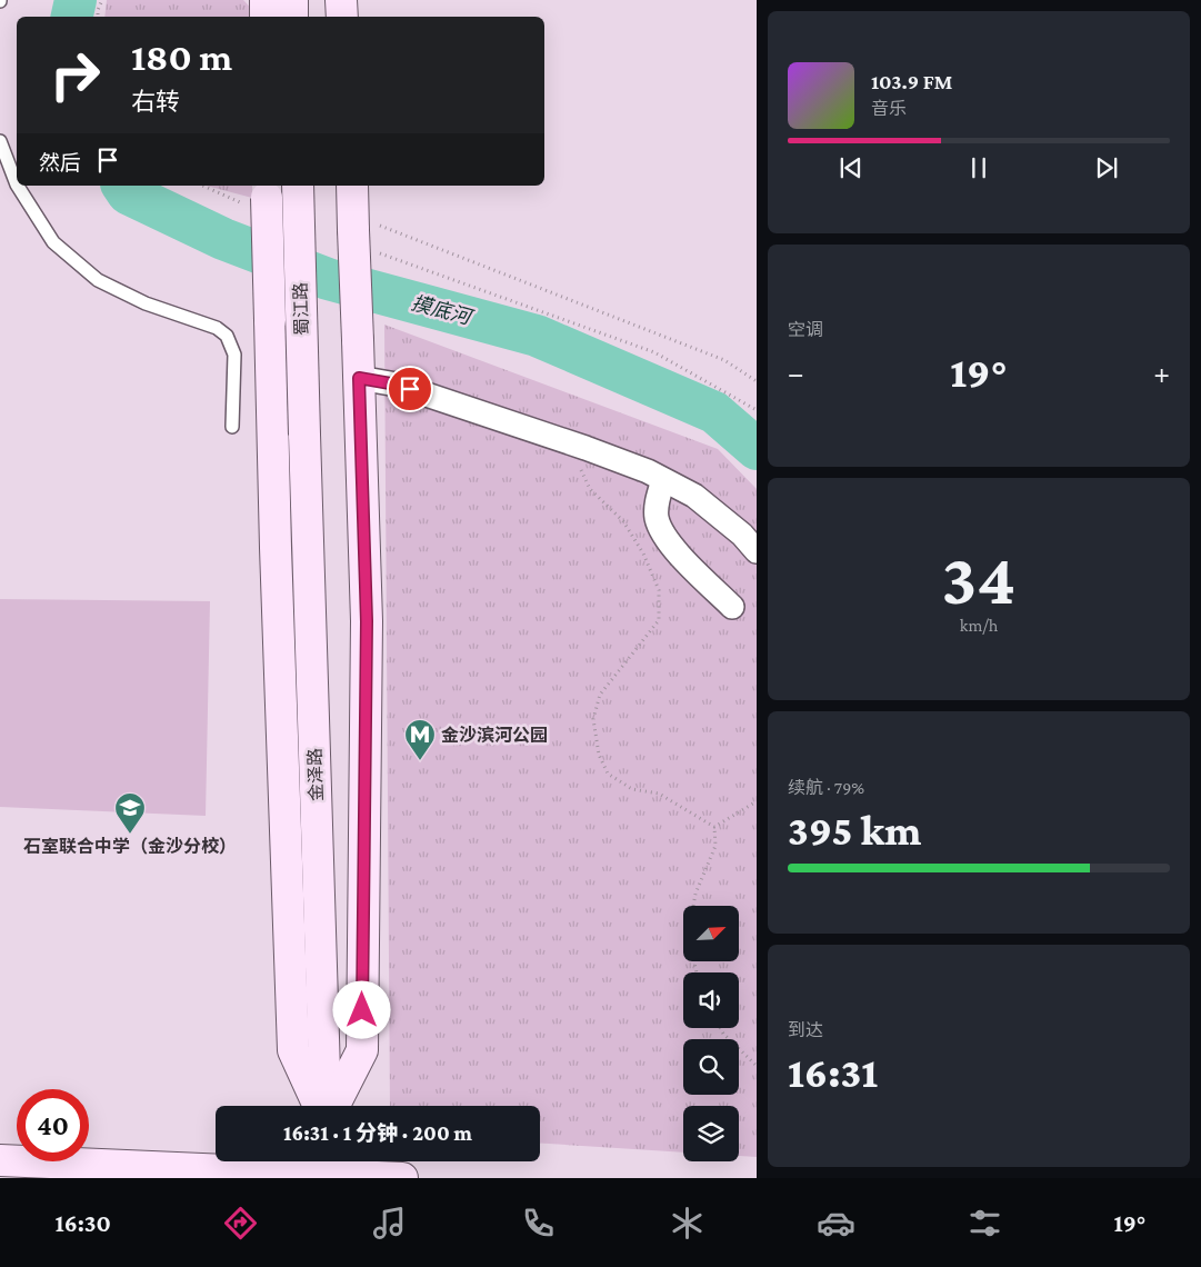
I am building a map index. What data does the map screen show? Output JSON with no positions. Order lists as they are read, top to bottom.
{
  "streets": {
    "street": ["蜀江路", "金泽路"]
  },
  "crossings": [
    ["蜀江路", "金泽路"]
  ],
  "water": ["摸底河"],
  "places": {
    "metro station": ["金沙滨河公园"],
    "school or university": ["石室联合中学（金沙分校）"]
  },
  "north": "top right",
  "page": {
    "turn": ["180 m", "右转"],
    "song": ["103.9 FM", "音乐"],
    "then": "然后",
    "tile": [
      "空调",
      ["34", "km/h"],
      ["续航 · 79%", "395 km"],
      ["到达", "16:31"]
    ],
    "heat": ["−", "19°", "+"],
    "limit": "40",
    "trip": "16:31 · 1 分钟 · 200 m",
    "tabs": ["16:30", "19°"]
  }
}
